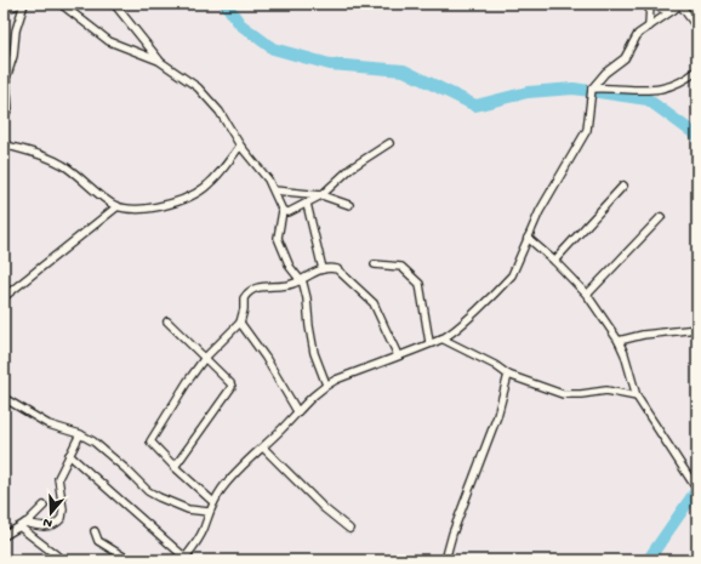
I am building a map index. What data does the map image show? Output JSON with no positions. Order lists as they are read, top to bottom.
{
  "north": "bottom"
}
